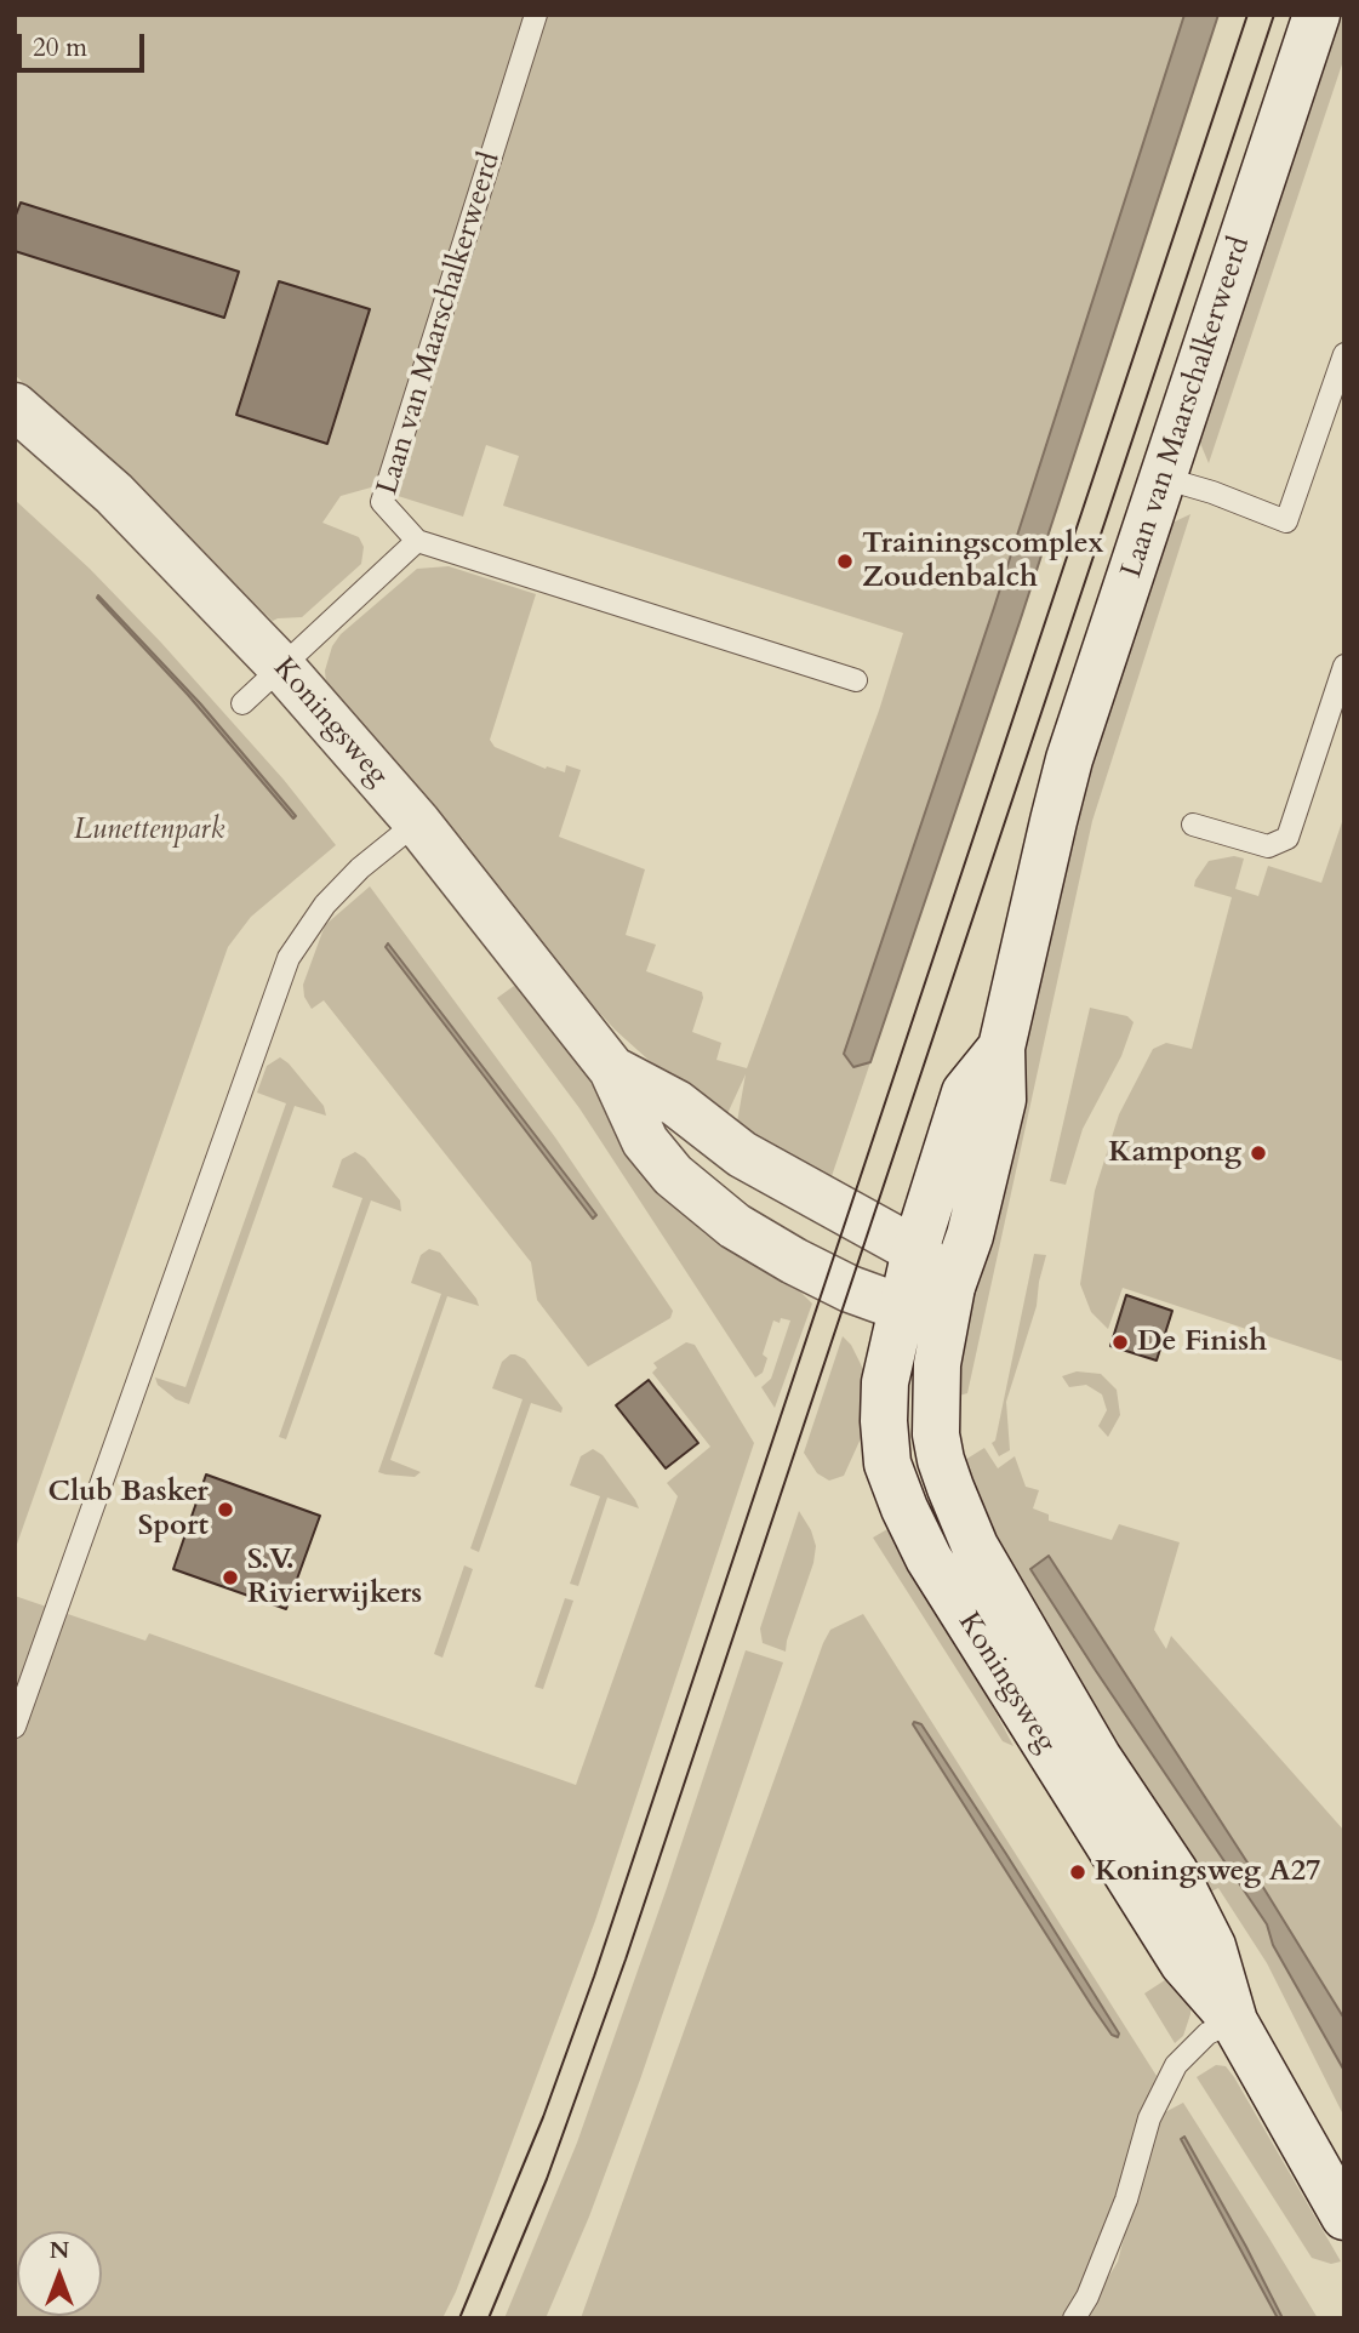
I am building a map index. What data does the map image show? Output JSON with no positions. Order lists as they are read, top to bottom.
{
  "streets": {
    "main road": ["Laan van Maarschalkerweerd", "Koningsweg"]
  },
  "crossings": [
    ["Laan van Maarschalkerweerd", "Koningsweg"]
  ],
  "parks": ["Lunettenpark"],
  "places": [
    "Trainingscomplex Zoudenbalch",
    "Kampong",
    "De Finish",
    "Club Basker Sport",
    "S.V. Rivierwijkers",
    "Koningsweg A27"
  ],
  "scale_bar": "20 m",
  "north": "top"
}
